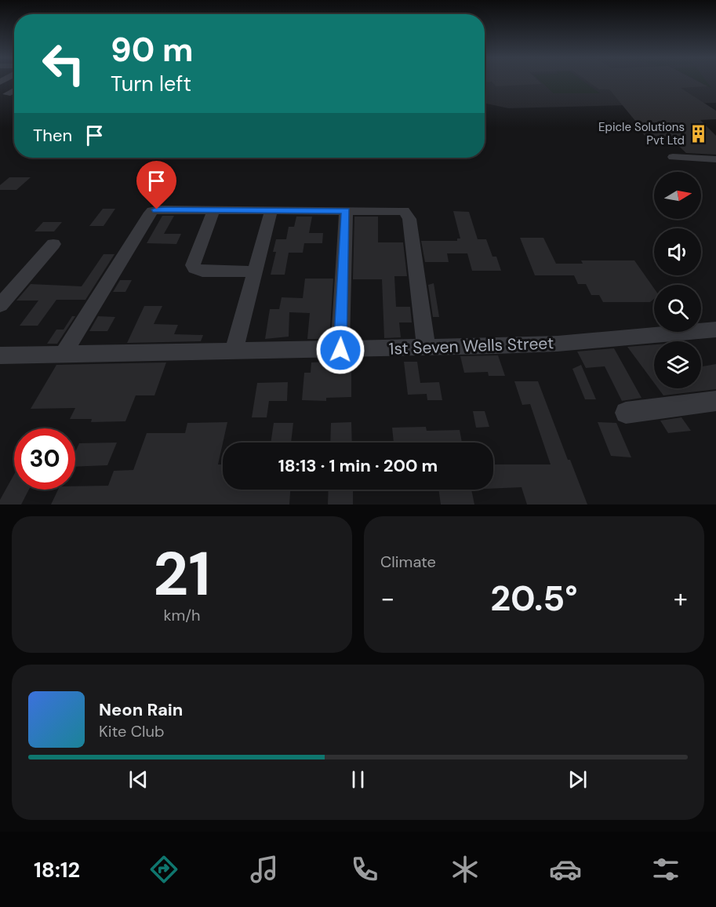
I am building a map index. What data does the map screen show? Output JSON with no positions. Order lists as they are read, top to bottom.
{
  "streets": {
    "street": ["1st Seven Wells Street"]
  },
  "places": {
    "building": ["Epicle Solutions Pvt Ltd"]
  },
  "north": "right",
  "page": {
    "turn": ["90 m", "Turn left"],
    "then": "Then",
    "limit": "30",
    "trip": "18:13 · 1 min · 200 m",
    "tile": [
      ["21", "km/h"],
      "Climate"
    ],
    "heat": ["−", "20.5°", "+"],
    "song": ["Neon Rain", "Kite Club"],
    "tabs": "18:12"
  }
}
